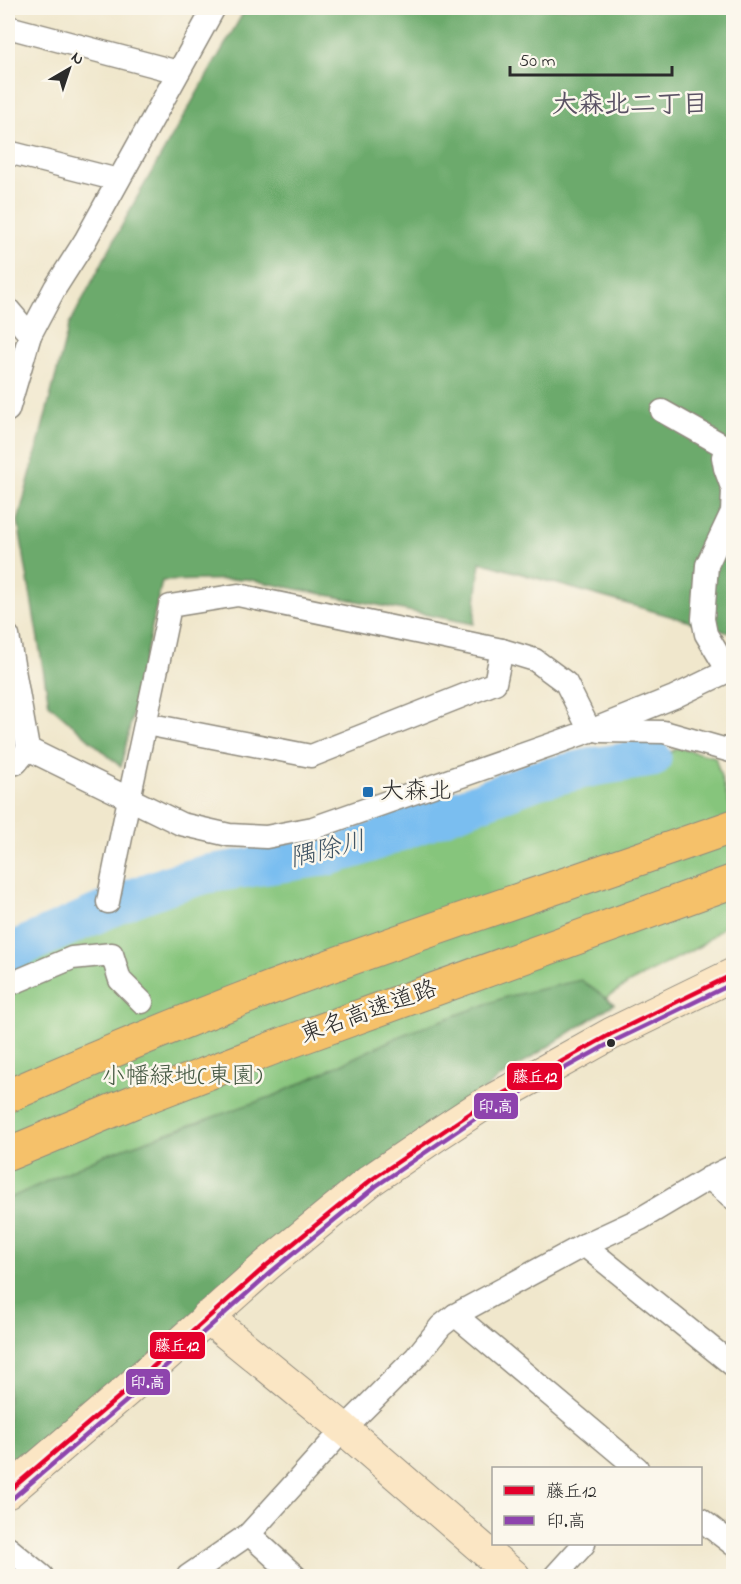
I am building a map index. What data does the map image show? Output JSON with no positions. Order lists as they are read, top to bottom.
{
  "streets": {
    "highway": ["東名高速道路"]
  },
  "districts": ["大森北二丁目"],
  "water": ["隅除川"],
  "parks": ["小幡緑地(東園)"],
  "places": {
    "transit": ["大森北"]
  },
  "lines": ["transit line 藤丘12", "transit line 印.高"],
  "legend": ["藤丘12", "印.高"],
  "scale_bar": "50 m",
  "north": "top right"
}
